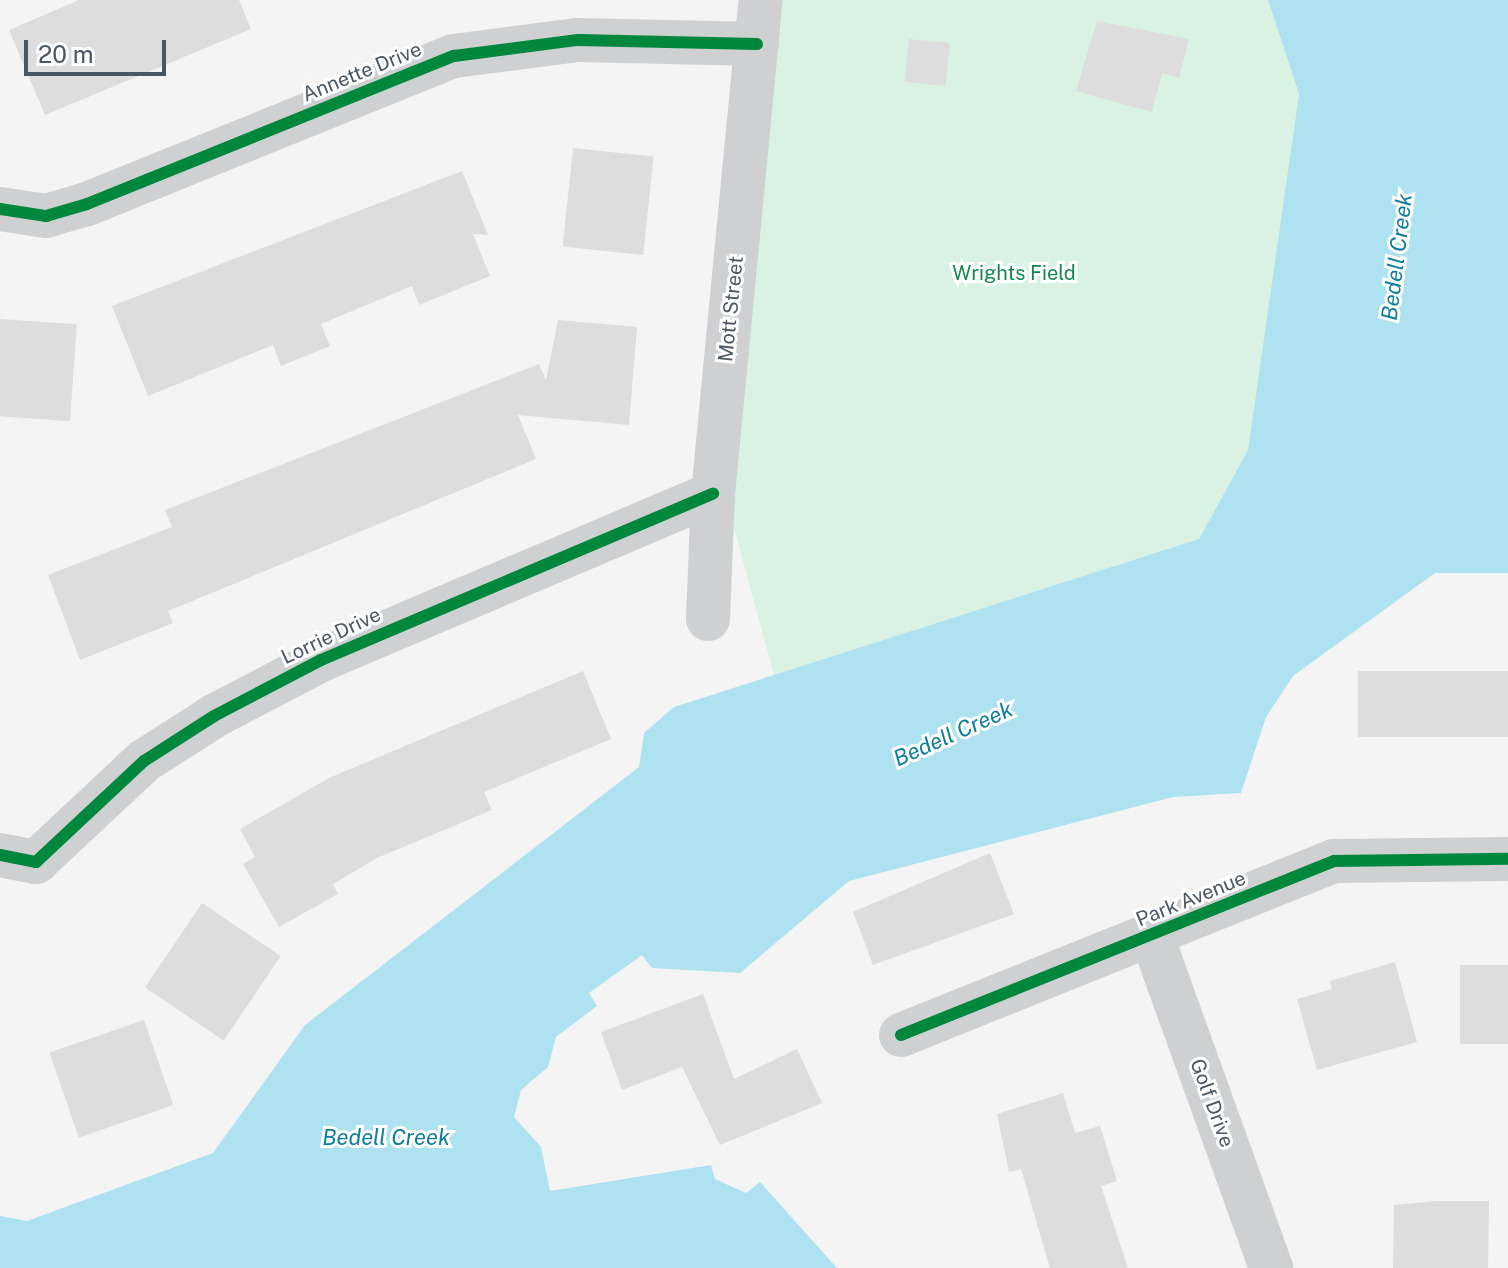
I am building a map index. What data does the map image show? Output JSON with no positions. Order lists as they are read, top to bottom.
{
  "streets": {
    "street": [
      "Annette Drive",
      "Mott Street",
      "Lorrie Drive",
      "Park Avenue",
      "Golf Drive"
    ]
  },
  "crossings": [
    ["Annette Drive", "Mott Street"],
    ["Mott Street", "Lorrie Drive"],
    ["Park Avenue", "Golf Drive"]
  ],
  "water": ["Bedell Creek"],
  "parks": ["Wrights Field"],
  "scale_bar": "20 m"
}
